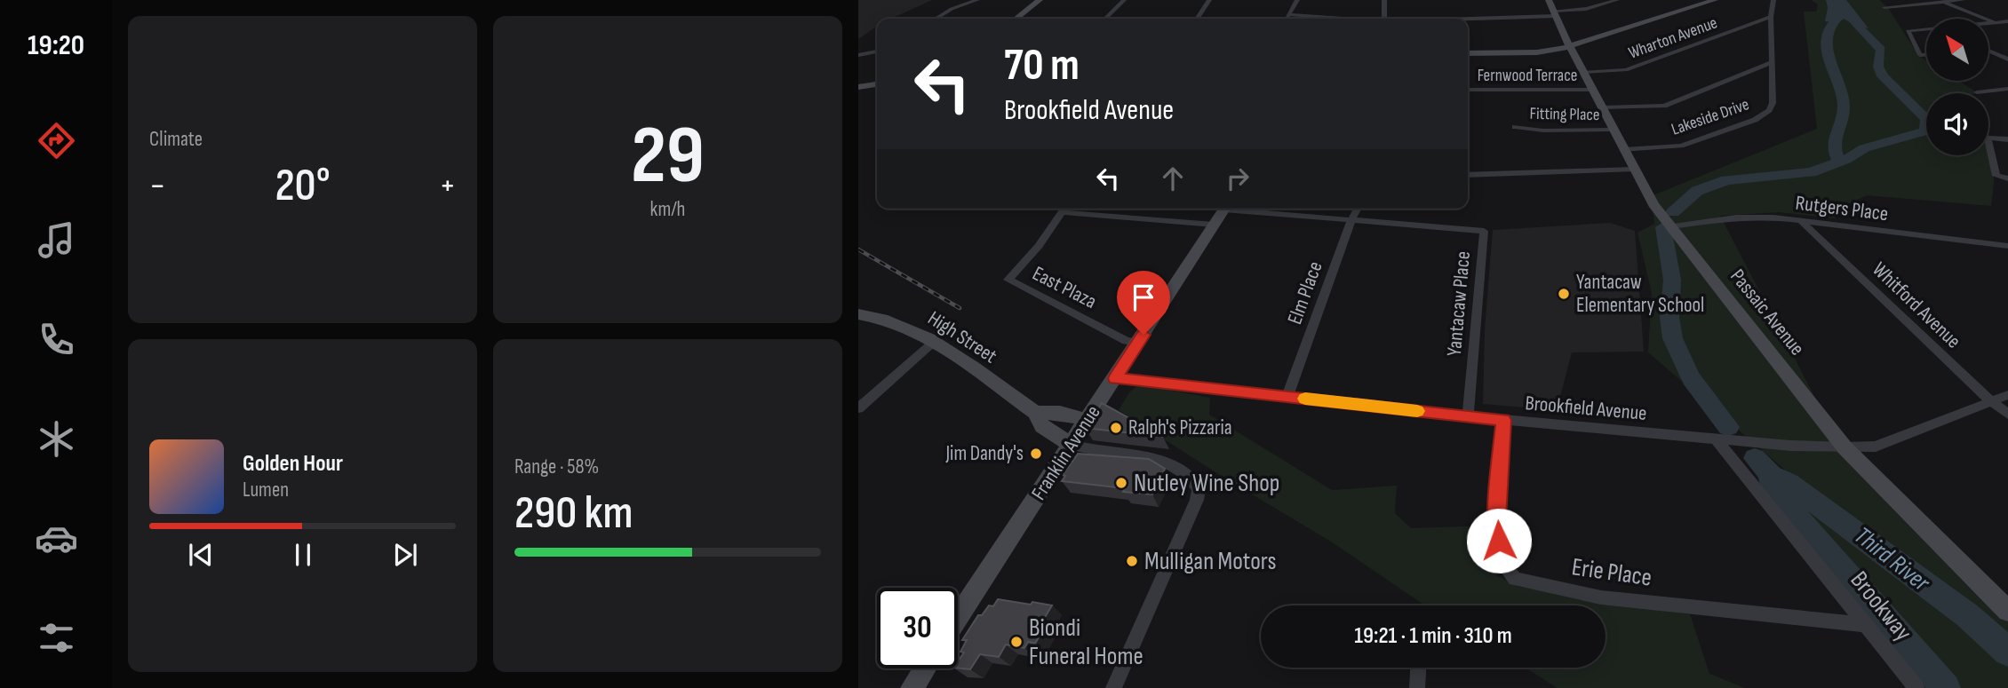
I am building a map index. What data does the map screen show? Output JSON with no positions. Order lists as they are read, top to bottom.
{
  "streets": {
    "street": [
      "Wharton Avenue",
      "Fernwood Terrace",
      "Fitting Place",
      "Lakeside Drive",
      "Rutgers Place",
      "East Plaza",
      "Elm Place",
      "Yantacaw Place",
      "Whitford Avenue",
      "Passaic Avenue",
      "High Street",
      "Brookfield Avenue",
      "Franklin Avenue",
      "Erie Place",
      "Brookway"
    ]
  },
  "crossings": [
    ["Wharton Avenue", "Lakeside Drive"],
    ["Wharton Avenue", "Passaic Avenue"],
    ["Fernwood Terrace", "Passaic Avenue"],
    ["Fitting Place", "Passaic Avenue"],
    ["Lakeside Drive", "Passaic Avenue"],
    ["Rutgers Place", "Whitford Avenue"],
    ["Rutgers Place", "Passaic Avenue"],
    ["East Plaza", "Franklin Avenue"],
    ["Elm Place", "Yantacaw Place"],
    ["Elm Place", "Brookfield Avenue"],
    ["Yantacaw Place", "Brookfield Avenue"],
    ["Whitford Avenue", "Brookfield Avenue"],
    ["Passaic Avenue", "Brookfield Avenue"],
    ["High Street", "Franklin Avenue"],
    ["Brookfield Avenue", "Franklin Avenue"],
    ["Brookfield Avenue", "Erie Place"],
    ["Brookfield Avenue", "Brookway"],
    ["Erie Place", "Brookway"]
  ],
  "water": ["Third River"],
  "places": [
    "Yantacaw Elementary School",
    "Ralph's Pizzaria",
    "Jim Dandy's",
    "Nutley Wine Shop",
    "Mulligan Motors",
    "Biondi Funeral Home"
  ],
  "north": "top left",
  "page": {
    "tabs": "19:20",
    "tile": [
      "Climate",
      ["29", "km/h"],
      ["Range · 58%", "290 km"]
    ],
    "turn": ["70 m", "Brookfield Avenue"],
    "heat": ["−", "20°", "+"],
    "song": ["Golden Hour", "Lumen"],
    "limit": "30",
    "trip": "19:21 · 1 min · 310 m"
  }
}
